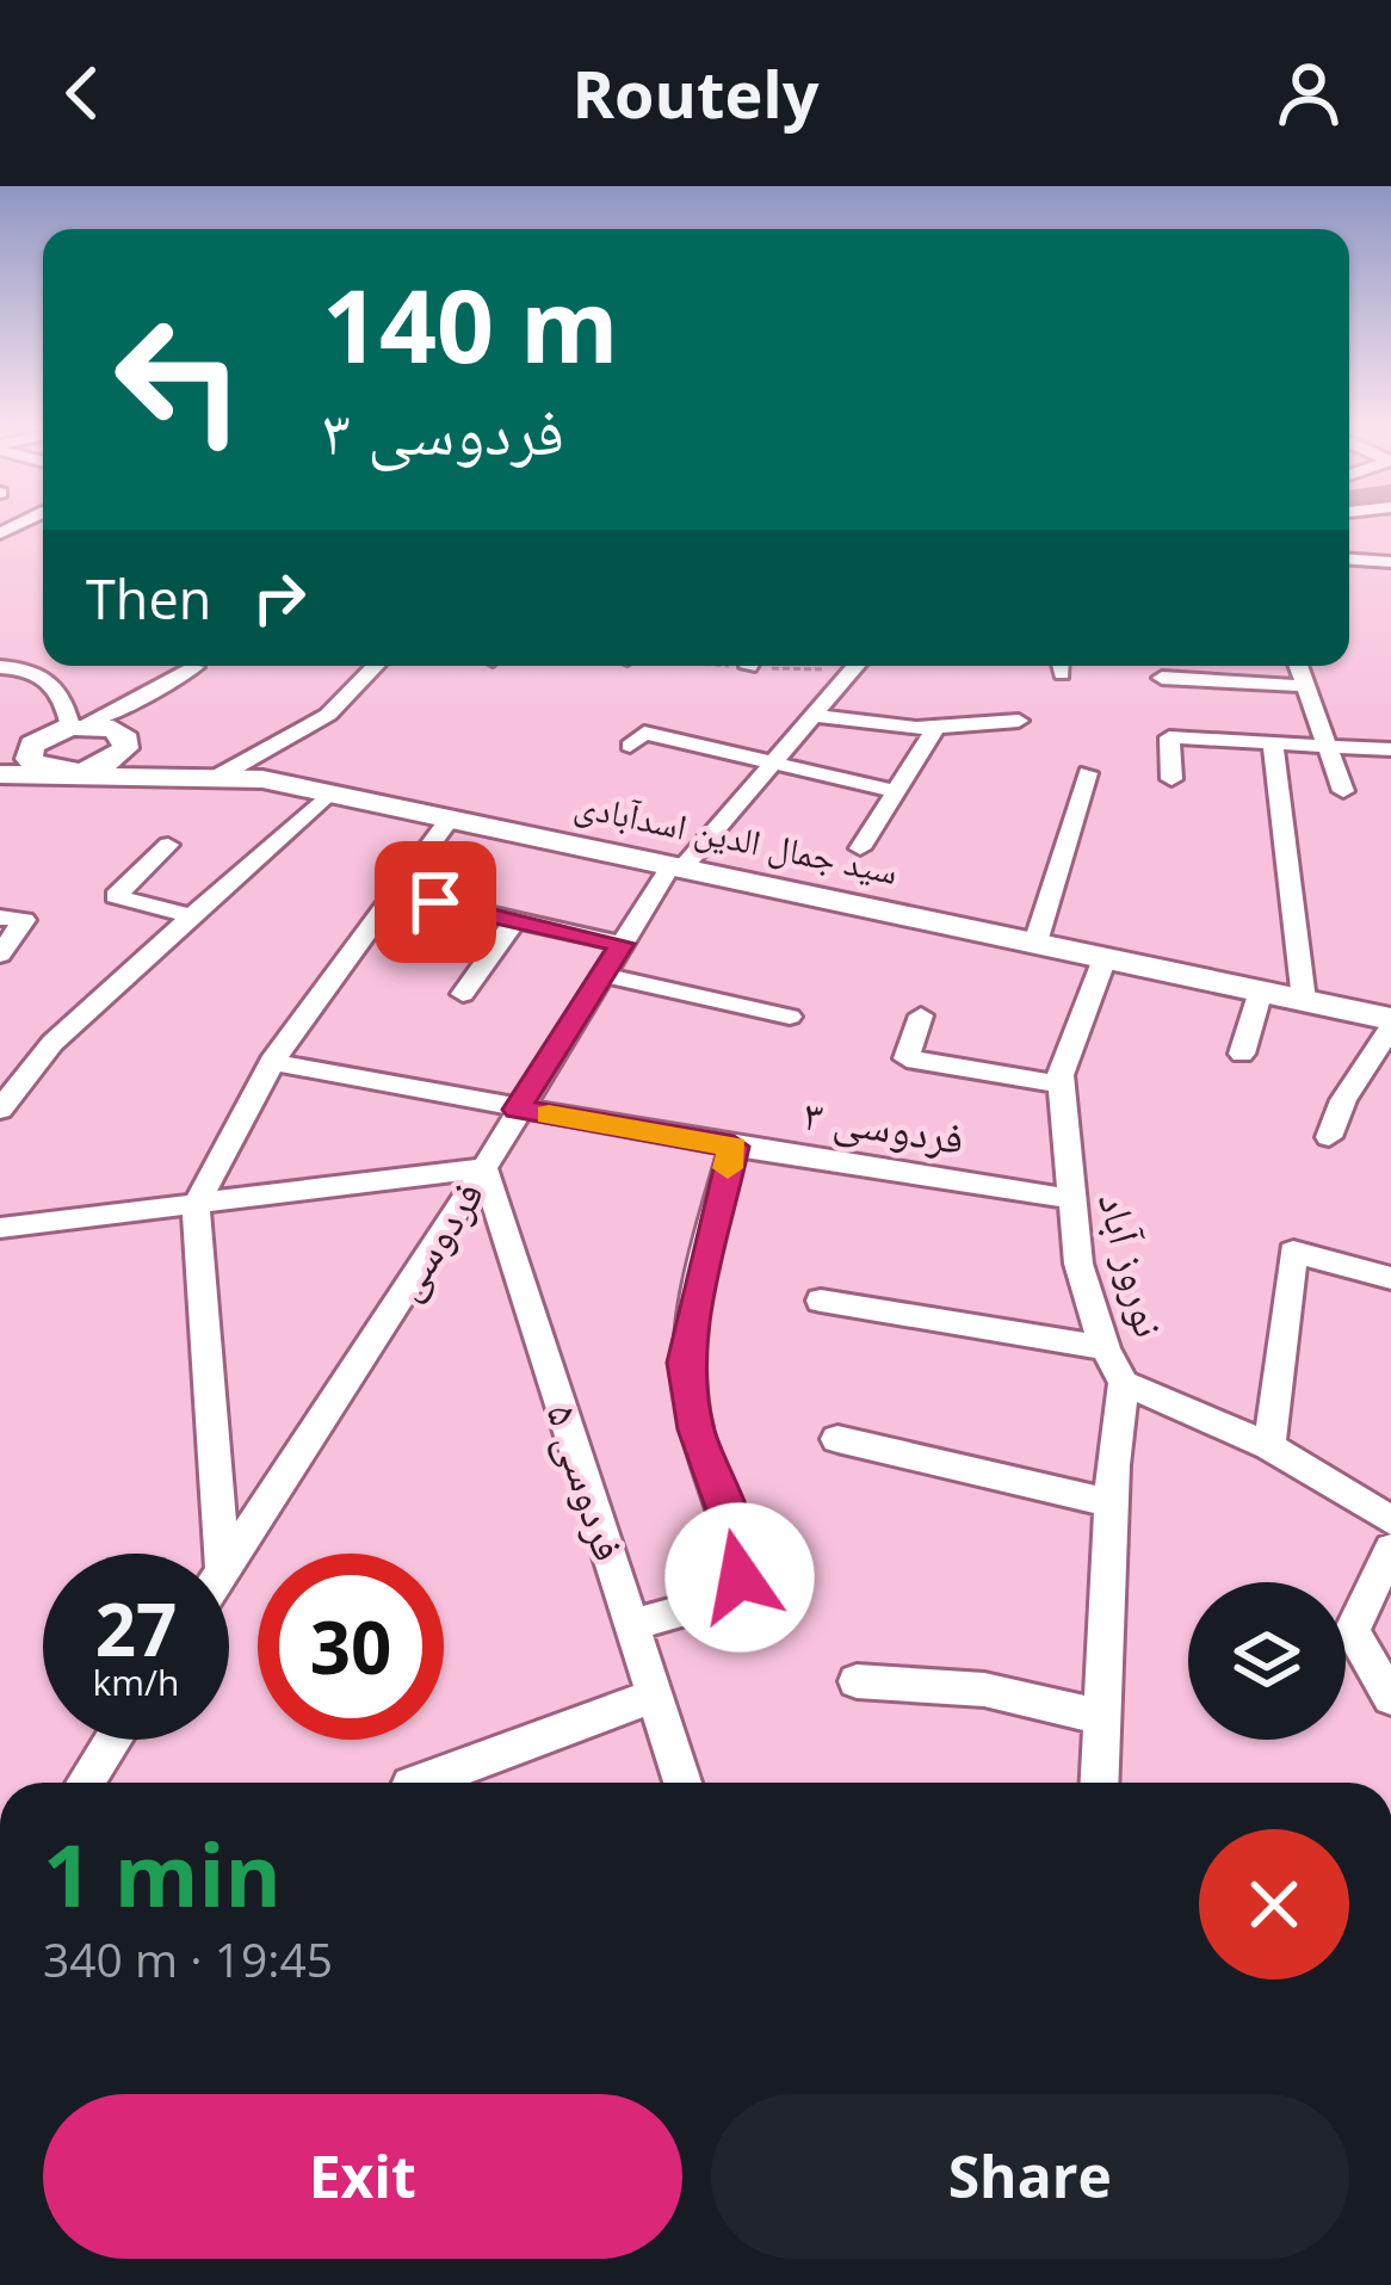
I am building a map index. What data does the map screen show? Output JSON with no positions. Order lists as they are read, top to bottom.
{
  "streets": {
    "main road": ["سید جمال الدین اسدآبادی"],
    "street": [
      "فردوسی ۳",
      "فردوسی",
      "نوروز آباد",
      "فردوسی ۵"
    ]
  },
  "crossings": [
    ["سید جمال الدین اسدآبادی", "فردوسی"],
    ["سید جمال الدین اسدآبادی", "نوروز آباد"],
    ["فردوسی ۳", "فردوسی"],
    ["فردوسی ۳", "نوروز آباد"],
    ["فردوسی", "فردوسی ۵"]
  ],
  "page": {
    "header": "Routely",
    "turn": ["140 m", "فردوسی ۳"],
    "then": "Then",
    "speed": "27 km/h",
    "limit": "30",
    "heading": ["1 min", "340 m · 19:45"],
    "buttons": ["Exit", "Share"]
  }
}
